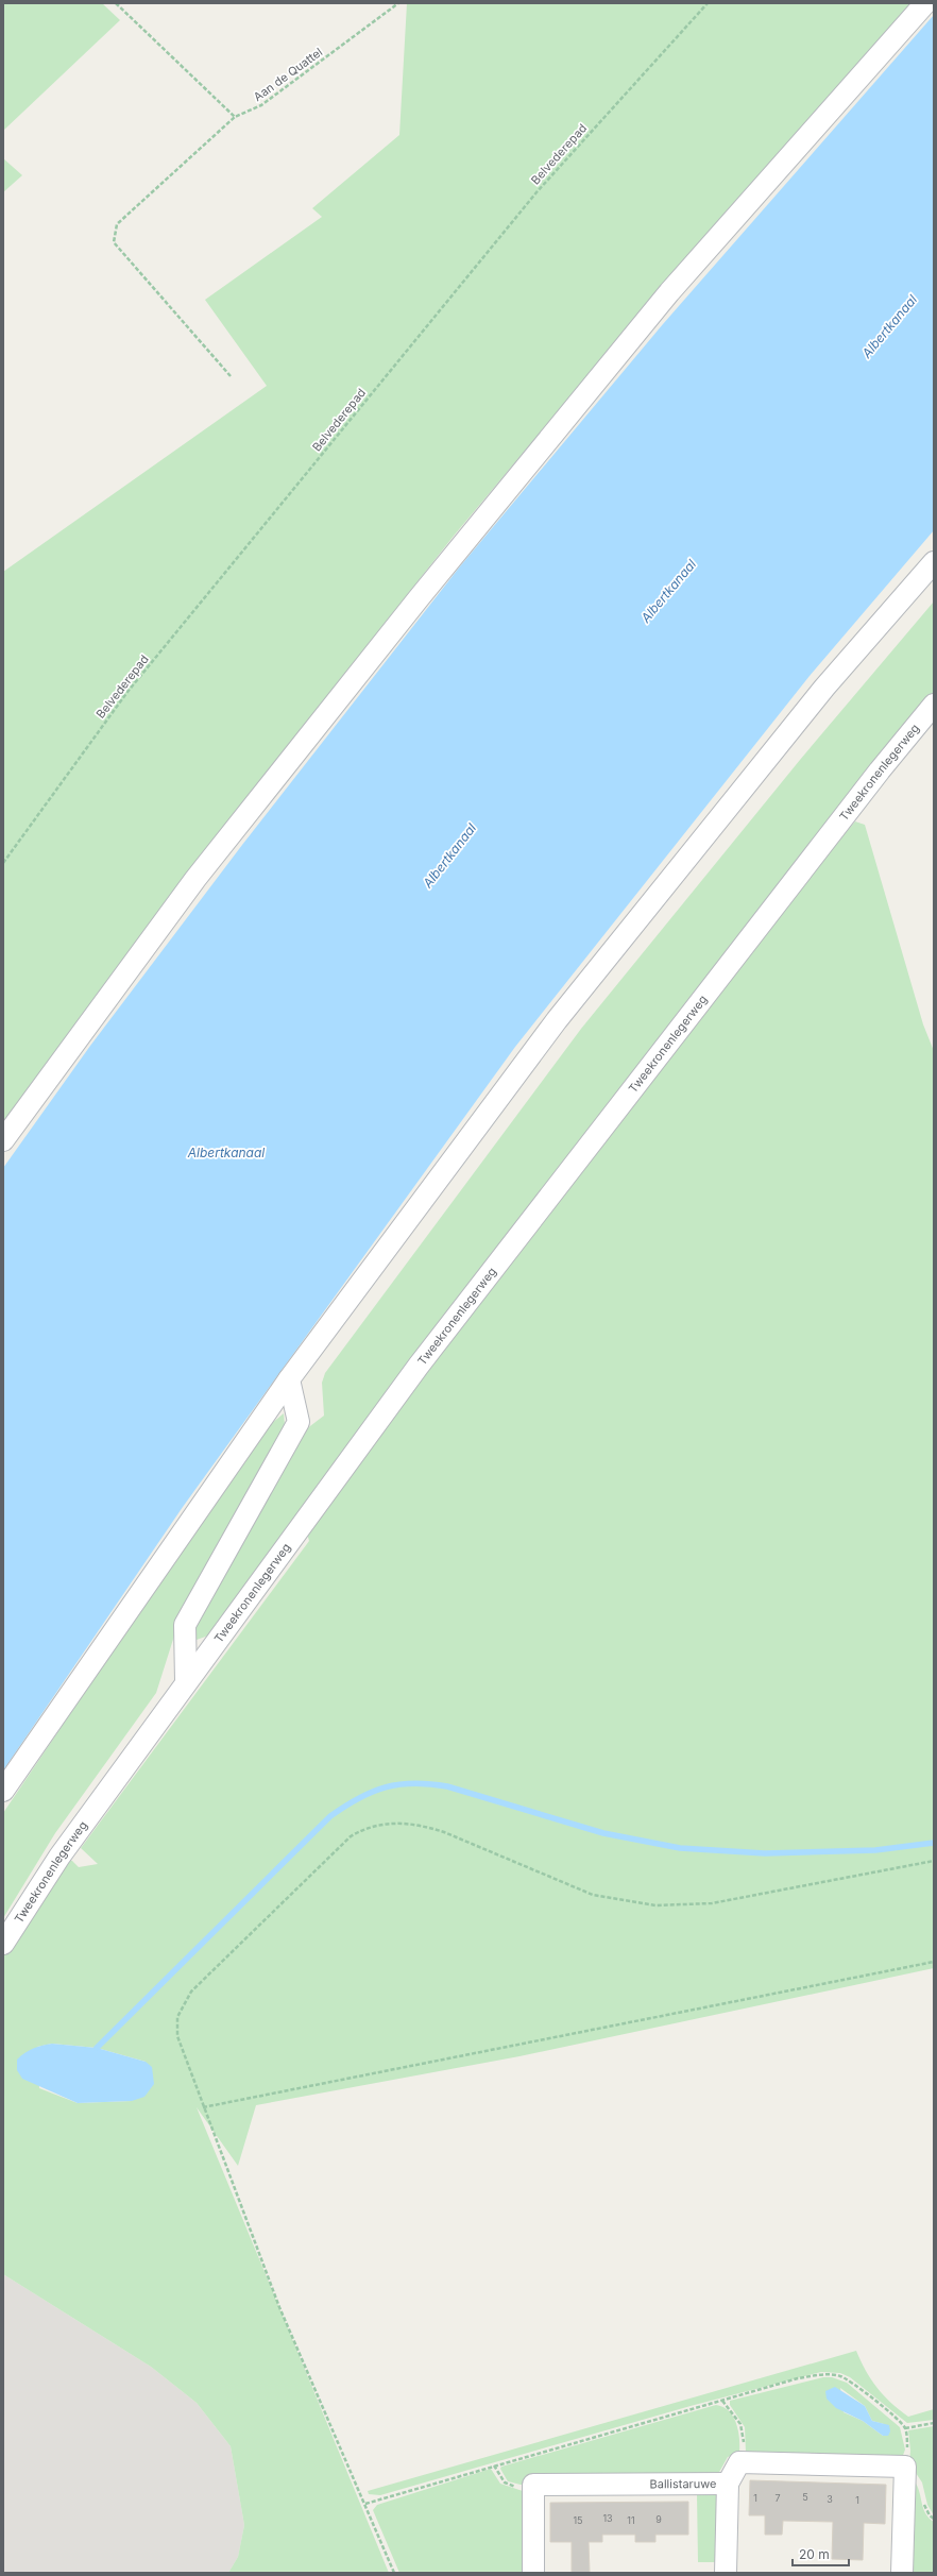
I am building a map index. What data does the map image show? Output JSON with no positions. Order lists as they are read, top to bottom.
{
  "streets": {
    "street": ["Tweekronenlegerweg", "Ballistaruwe"],
    "path": ["Aan de Quattel", "Belvederepad"]
  },
  "water": ["Albertkanaal"],
  "house_numbers": [
    "5",
    "1",
    "7",
    "3",
    "1",
    "13",
    "9",
    "15",
    "11"
  ],
  "scale_bar": "20 m"
}
